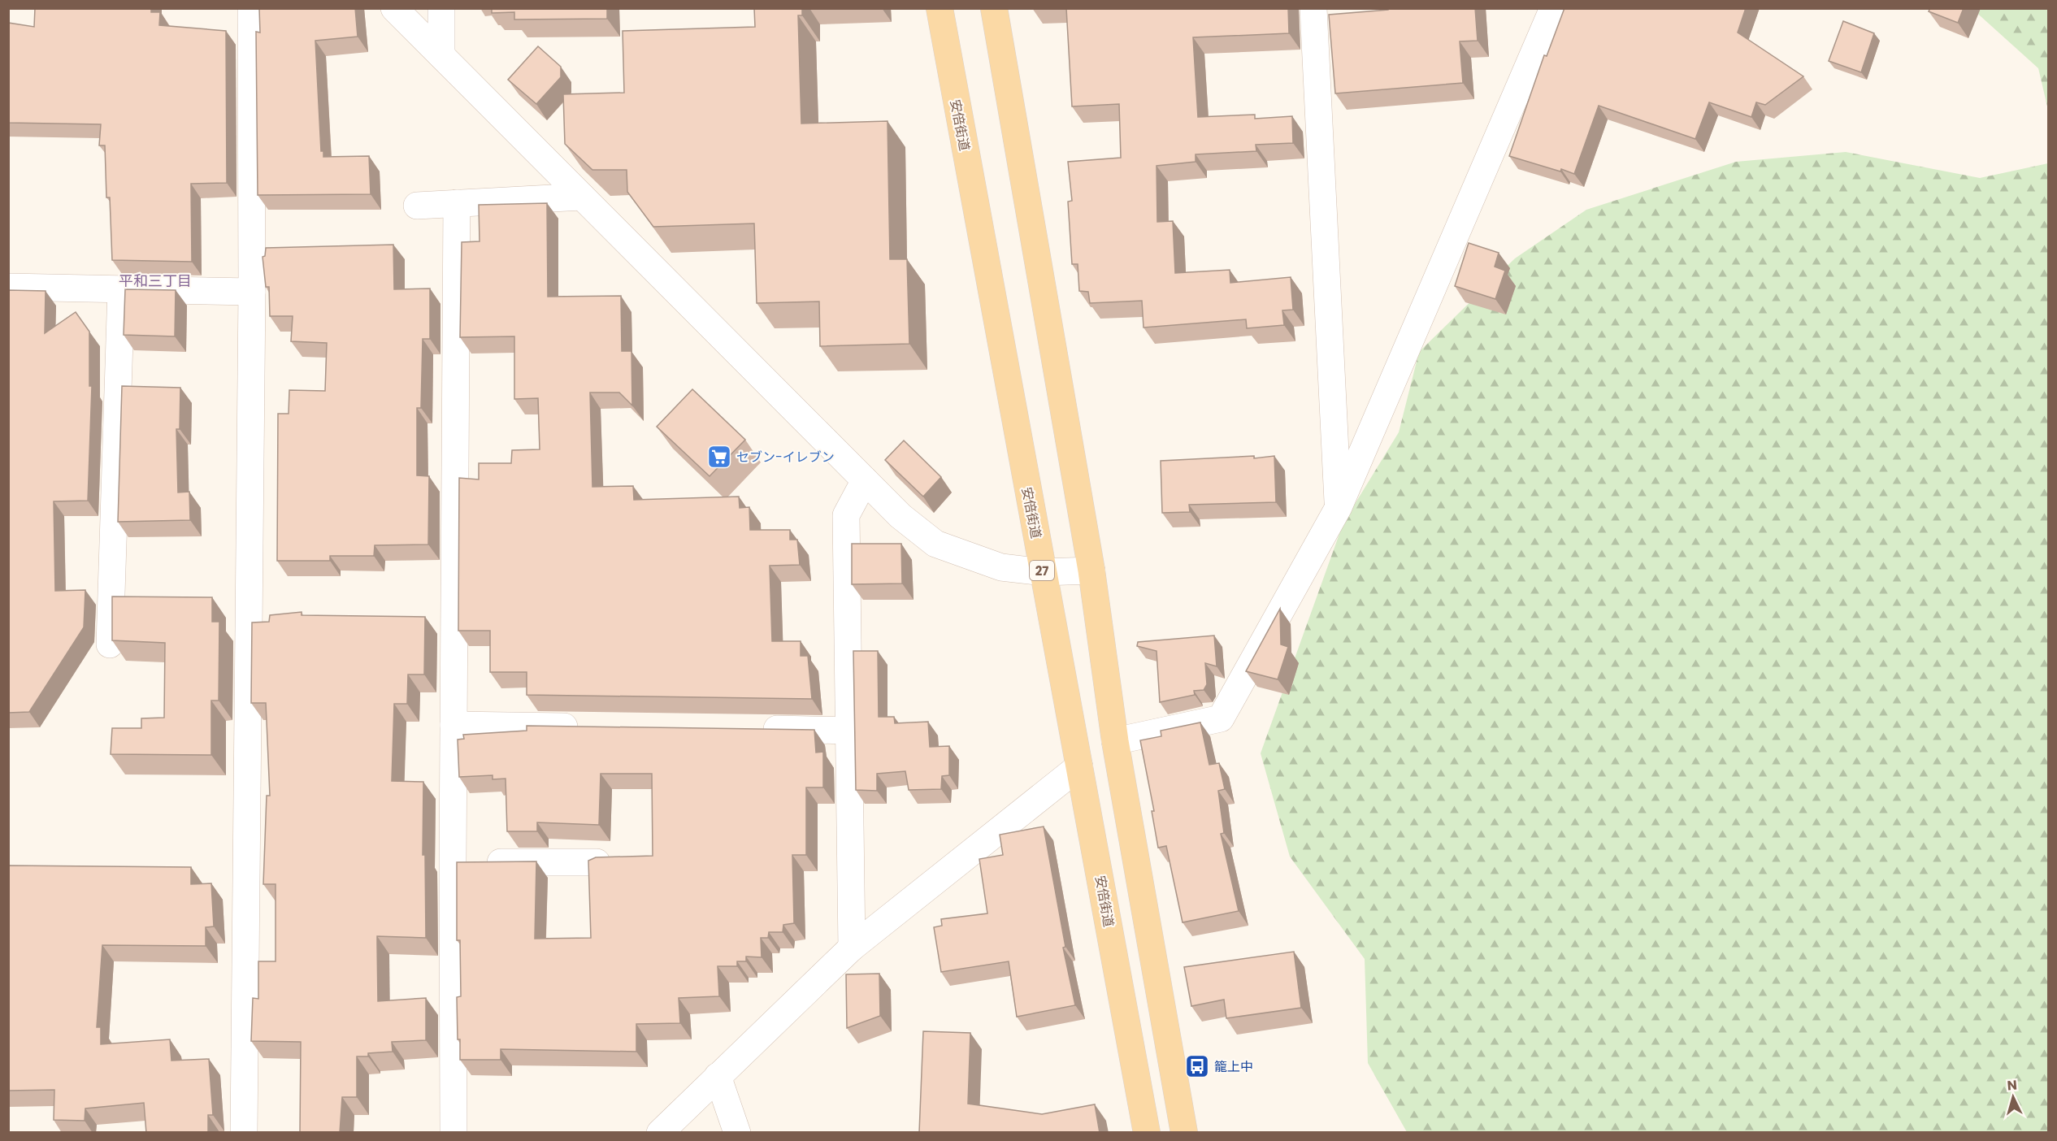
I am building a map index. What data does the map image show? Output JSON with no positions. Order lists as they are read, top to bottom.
{
  "streets": {
    "main road": ["安倍街道", "27"]
  },
  "districts": ["平和三丁目"],
  "places": {
    "supermarket": ["セブン-イレブン"],
    "bus stop": ["籠上中"]
  },
  "north": "top"
}
